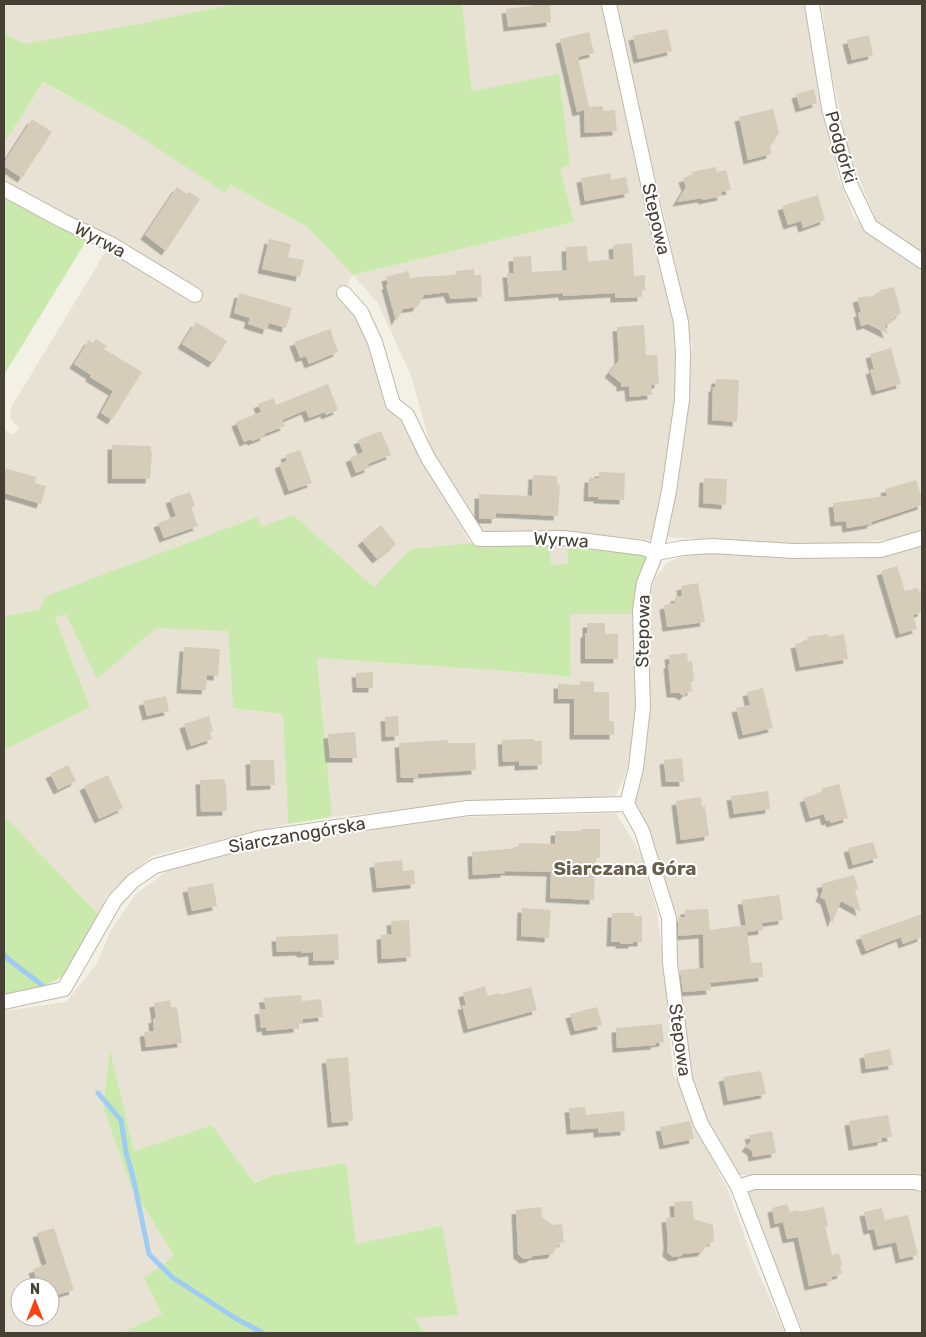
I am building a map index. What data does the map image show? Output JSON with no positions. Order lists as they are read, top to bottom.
{
  "streets": {
    "street": [
      "Podgórki",
      "Stepowa",
      "Wyrwa",
      "Siarczanogórska"
    ]
  },
  "crossings": [
    ["Stepowa", "Wyrwa"],
    ["Stepowa", "Siarczanogórska"]
  ],
  "districts": ["Siarczana Góra"],
  "north": "top"
}
